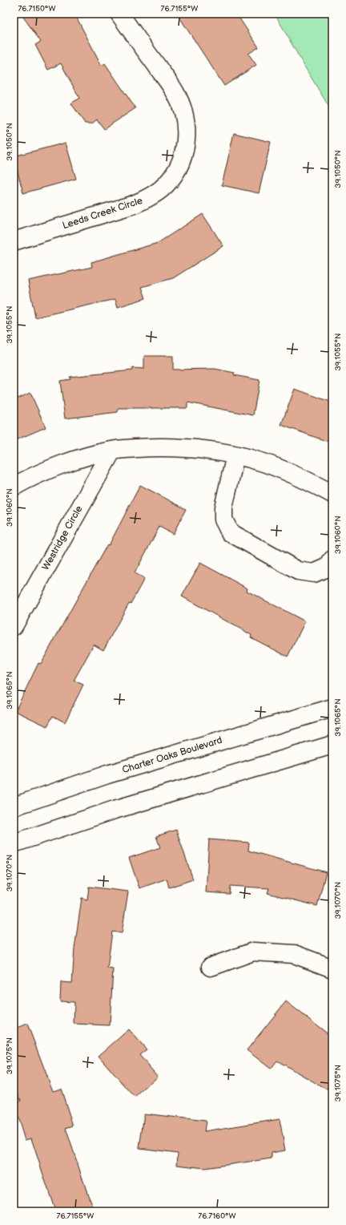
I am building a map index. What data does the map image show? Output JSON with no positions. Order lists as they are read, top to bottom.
{
  "streets": {
    "street": ["Leeds Creek Circle", "Westridge Circle", "Charter Oaks Boulevard"]
  },
  "coordinates": [
    "76.7150°W",
    "76.7155°W",
    "39.1050°N",
    "39.1055°N",
    "39.1060°N",
    "39.1065°N",
    "39.1070°N",
    "39.1075°N",
    "76.7160°W"
  ]
}
